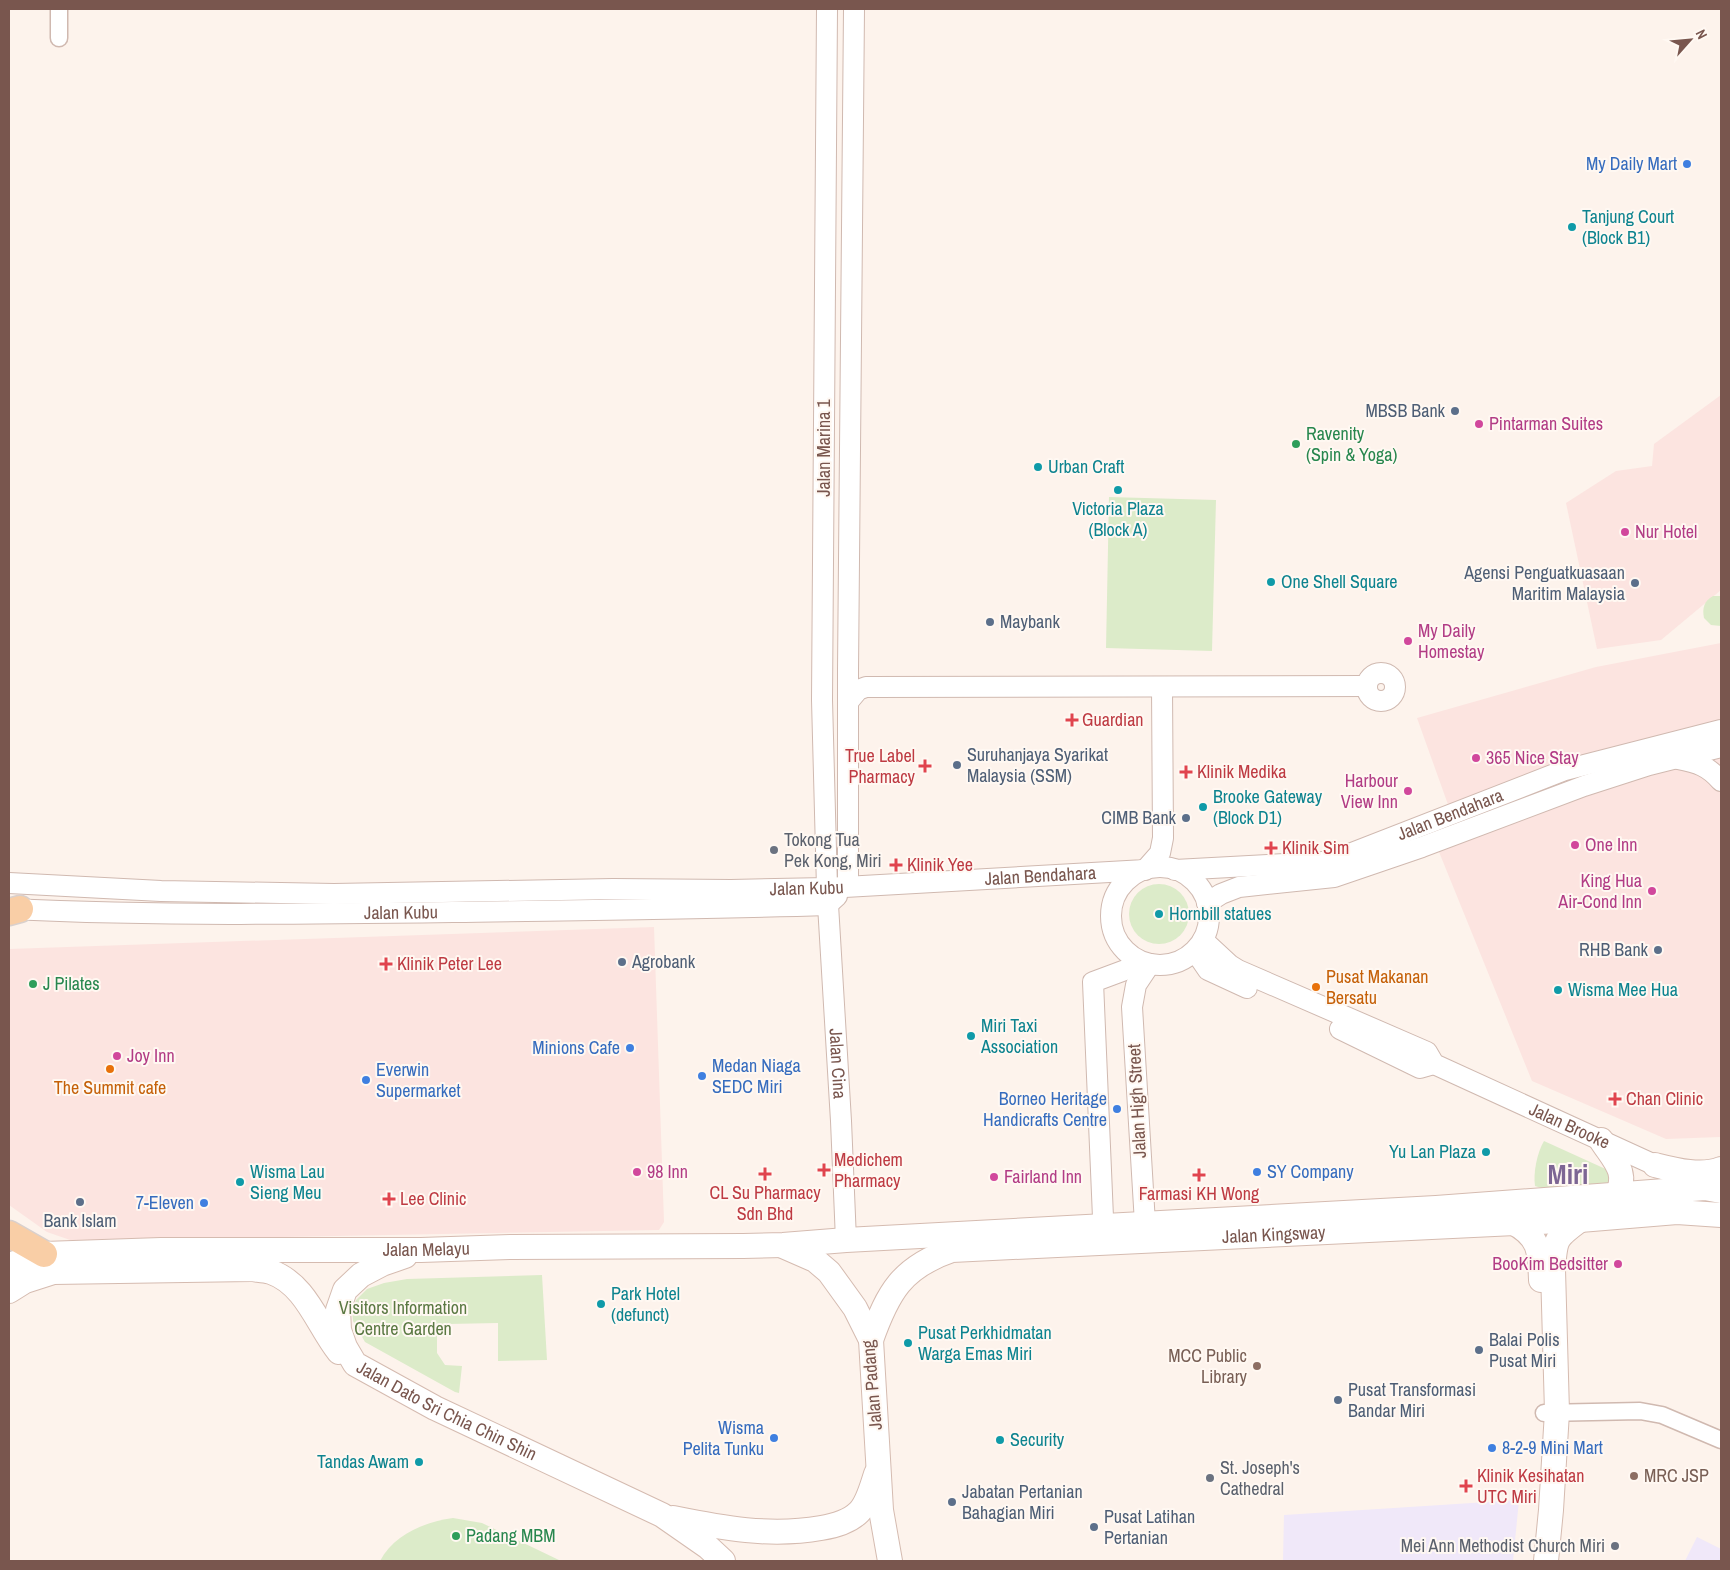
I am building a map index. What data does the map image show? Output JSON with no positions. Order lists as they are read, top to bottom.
{
  "streets": {
    "main road": [
      "Jalan Kingsway",
      "Jalan Melayu",
      "Jalan Padang",
      "Jalan Dato Sri Chia Chin Shin"
    ],
    "street": [
      "Jalan Marina 1",
      "Jalan Bendahara",
      "Jalan Kubu",
      "Jalan Cina",
      "Jalan High Street",
      "Jalan Brooke"
    ]
  },
  "crossings": [
    ["Jalan Marina 1", "Jalan Bendahara"],
    ["Jalan Marina 1", "Jalan Kubu"],
    ["Jalan Marina 1", "Jalan Cina"],
    ["Jalan Bendahara", "Jalan Kubu"],
    ["Jalan Bendahara", "Jalan High Street"],
    ["Jalan Bendahara", "Jalan Brooke"],
    ["Jalan Kubu", "Jalan Cina"],
    ["Jalan Cina", "Jalan Kingsway"],
    ["Jalan Cina", "Jalan Melayu"],
    ["Jalan High Street", "Jalan Brooke"],
    ["Jalan High Street", "Jalan Kingsway"],
    ["Jalan Brooke", "Jalan Kingsway"],
    ["Jalan Kingsway", "Jalan Melayu"],
    ["Jalan Kingsway", "Jalan Padang"],
    ["Jalan Melayu", "Jalan Padang"],
    ["Jalan Melayu", "Jalan Dato Sri Chia Chin Shin"],
    ["Jalan Padang", "Jalan Dato Sri Chia Chin Shin"]
  ],
  "districts": ["Miri"],
  "parks": ["Visitors Information Centre Garden"],
  "places": {
    "other": [
      "My Daily Mart",
      "Tanjung Court (Block B1)",
      "MBSB Bank",
      "Pintarman Suites",
      "Ravenity (Spin & Yoga)",
      "Urban Craft",
      "Victoria Plaza (Block A)",
      "Nur Hotel",
      "One Shell Square",
      "Agensi Penguatkuasaan Maritim Malaysia",
      "Maybank",
      "My Daily Homestay",
      "365 Nice Stay",
      "Suruhanjaya Syarikat Malaysia (SSM)",
      "Harbour View Inn",
      "Brooke Gateway (Block D1)",
      "CIMB Bank",
      "One Inn",
      "Tokong Tua Pek Kong, Miri",
      "King Hua Air-Cond Inn",
      "Hornbill statues",
      "RHB Bank",
      "Agrobank",
      "J Pilates",
      "Pusat Makanan Bersatu",
      "Wisma Mee Hua",
      "Miri Taxi Association",
      "Minions Cafe",
      "Joy Inn",
      "The Summit cafe",
      "Medan Niaga SEDC Miri",
      "Everwin Supermarket",
      "Borneo Heritage Handicrafts Centre",
      "Yu Lan Plaza",
      "98 Inn",
      "SY Company",
      "Fairland Inn",
      "Wisma Lau Sieng Meu",
      "Bank Islam",
      "7-Eleven",
      "BooKim Bedsitter",
      "Park Hotel (defunct)",
      "Pusat Perkhidmatan Warga Emas Miri",
      "Balai Polis Pusat Miri",
      "MCC Public Library",
      "Pusat Transformasi Bandar Miri",
      "Wisma Pelita Tunku",
      "Security",
      "8-2-9 Mini Mart",
      "Tandas Awam",
      "MRC JSP",
      "St. Joseph's Cathedral",
      "Jabatan Pertanian Bahagian Miri",
      "Pusat Latihan Pertanian",
      "Padang MBM",
      "Mei Ann Methodist Church Miri"
    ],
    "health": [
      "Guardian",
      "True Label Pharmacy",
      "Klinik Medika",
      "Klinik Sim",
      "Klinik Yee",
      "Klinik Peter Lee",
      "Chan Clinic",
      "Medichem Pharmacy",
      "CL Su Pharmacy Sdn Bhd",
      "Farmasi KH Wong",
      "Lee Clinic",
      "Klinik Kesihatan UTC Miri"
    ]
  },
  "north": "top right"
}
